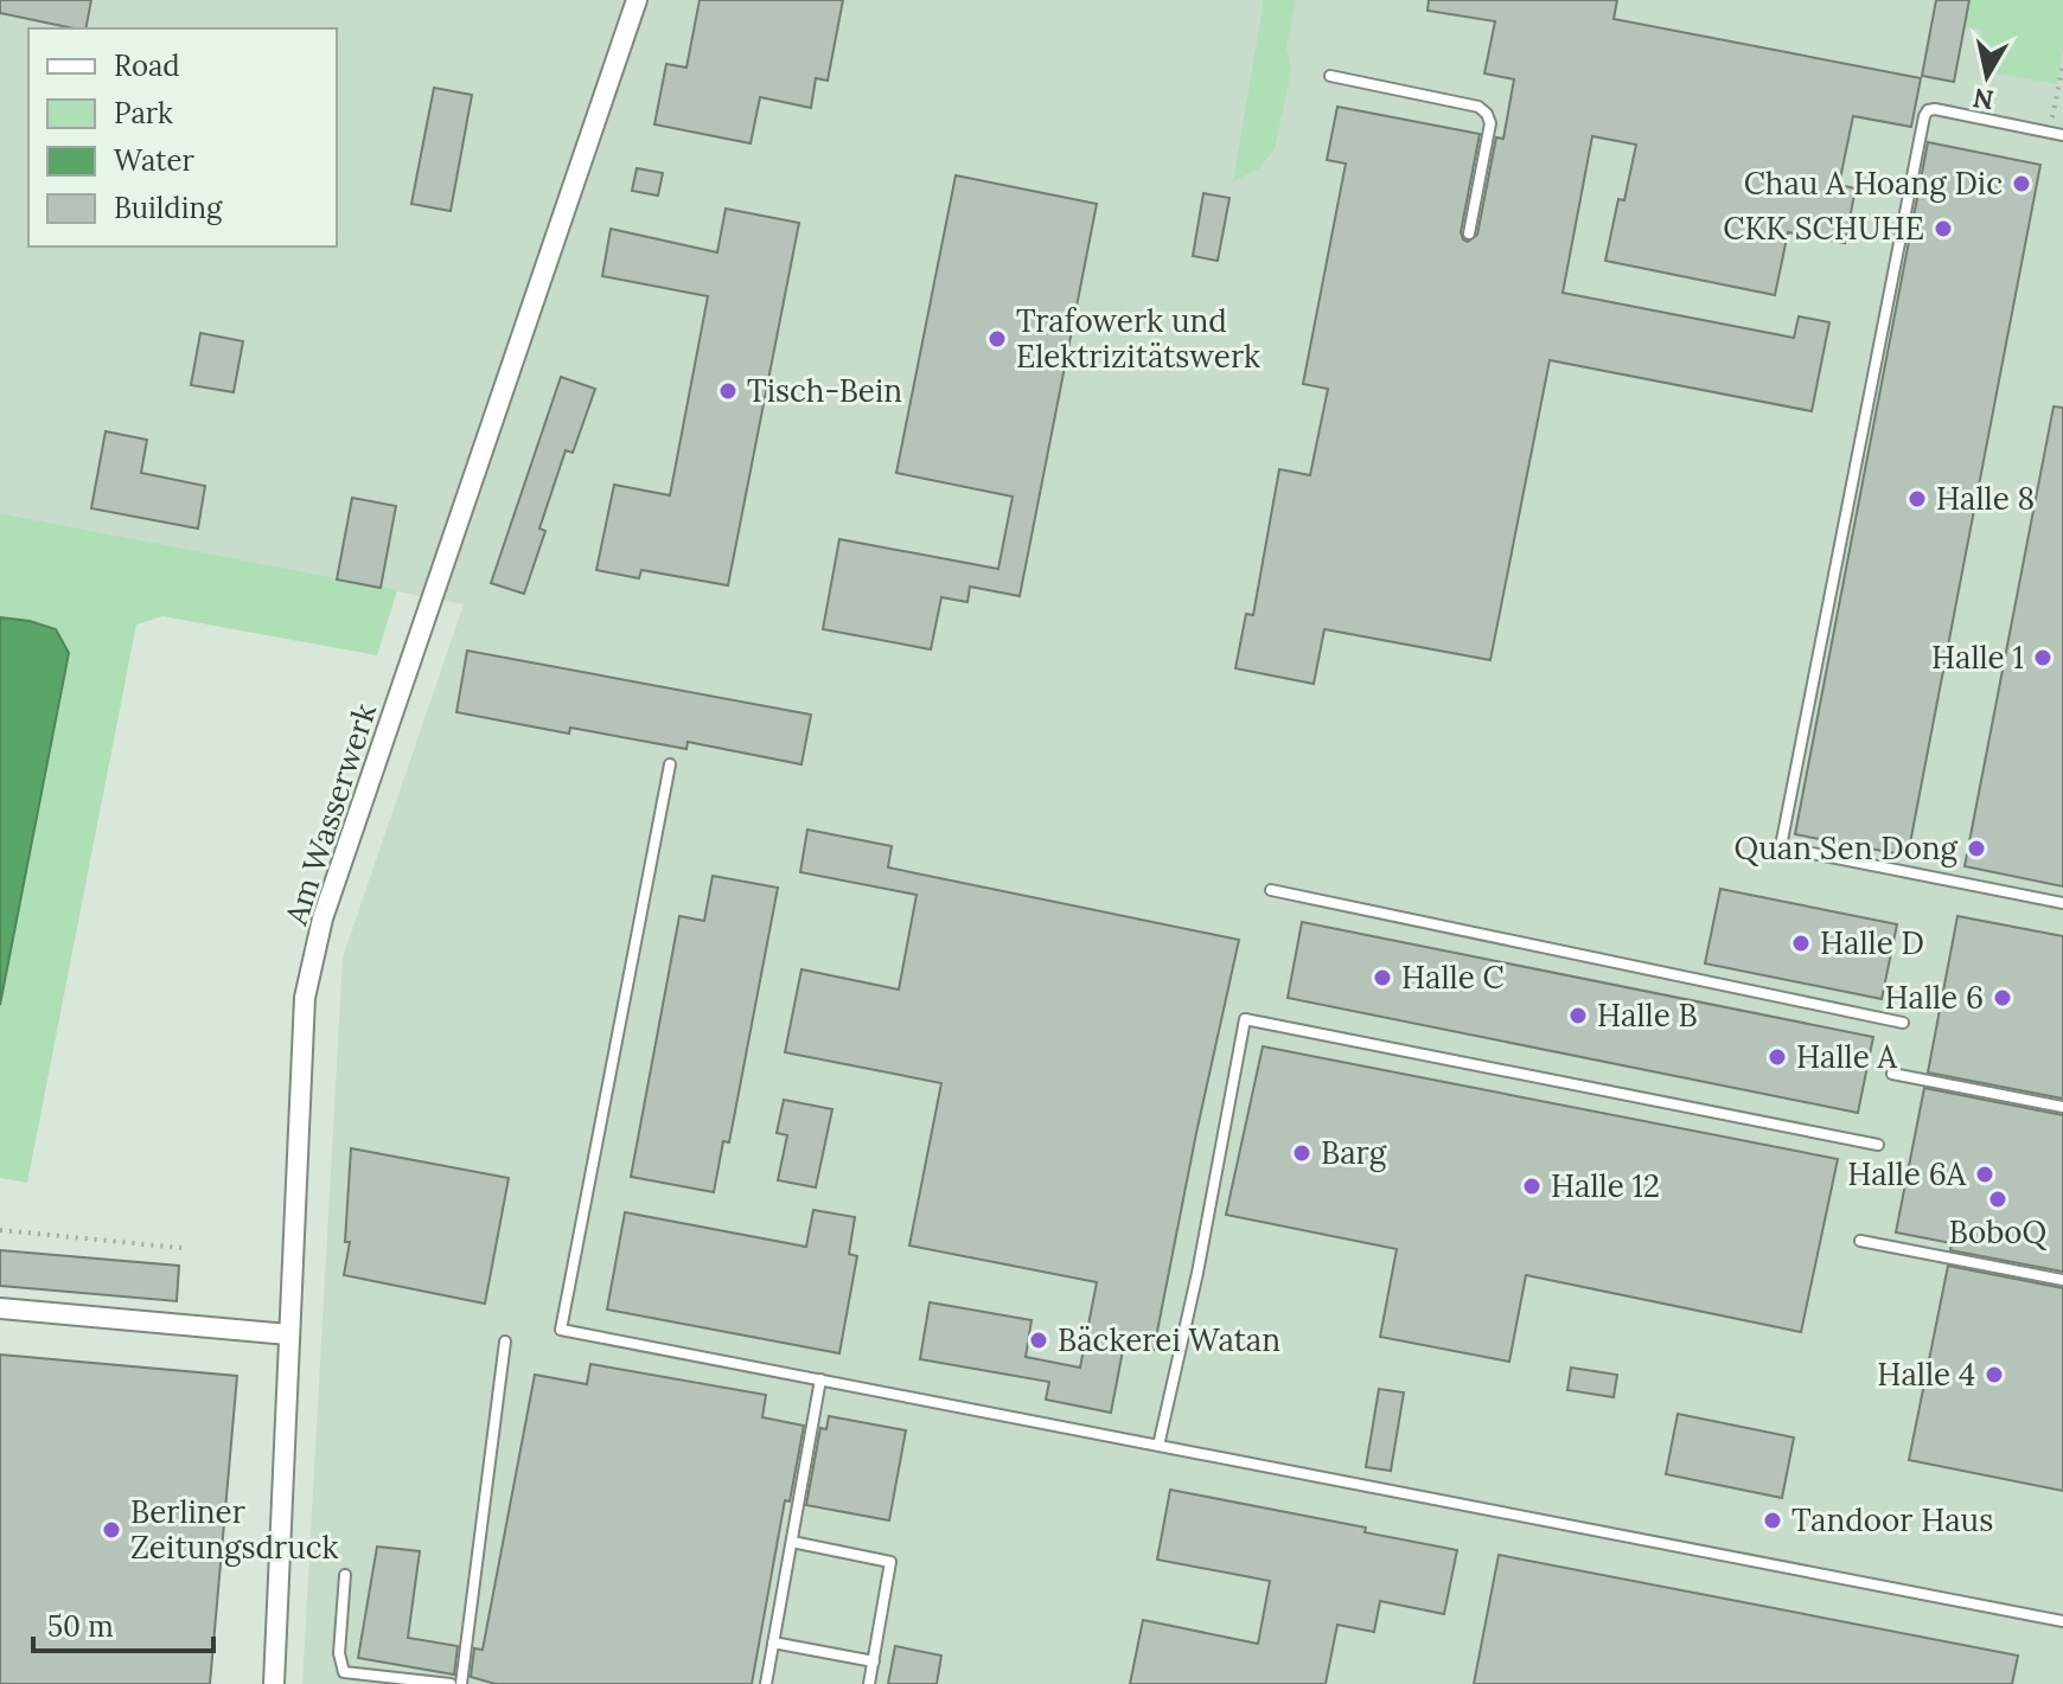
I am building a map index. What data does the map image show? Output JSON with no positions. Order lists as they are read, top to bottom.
{
  "streets": {
    "street": ["Am Wasserwerk"]
  },
  "places": [
    "Chau A Hoang Dic",
    "CKK SCHUHE",
    "Trafowerk und Elektrizitätswerk",
    "Tisch-Bein",
    "Halle 8",
    "Halle 1",
    "Quan Sen Dong",
    "Halle D",
    "Halle C",
    "Halle 6",
    "Halle B",
    "Halle A",
    "Barg",
    "Halle 6A",
    "Halle 12",
    "BoboQ",
    "Bäckerei Watan",
    "Halle 4",
    "Tandoor Haus",
    "Berliner Zeitungsdruck"
  ],
  "legend": [
    "Road",
    "Park",
    "Water",
    "Building"
  ],
  "scale_bar": "50 m",
  "north": "bottom"
}
